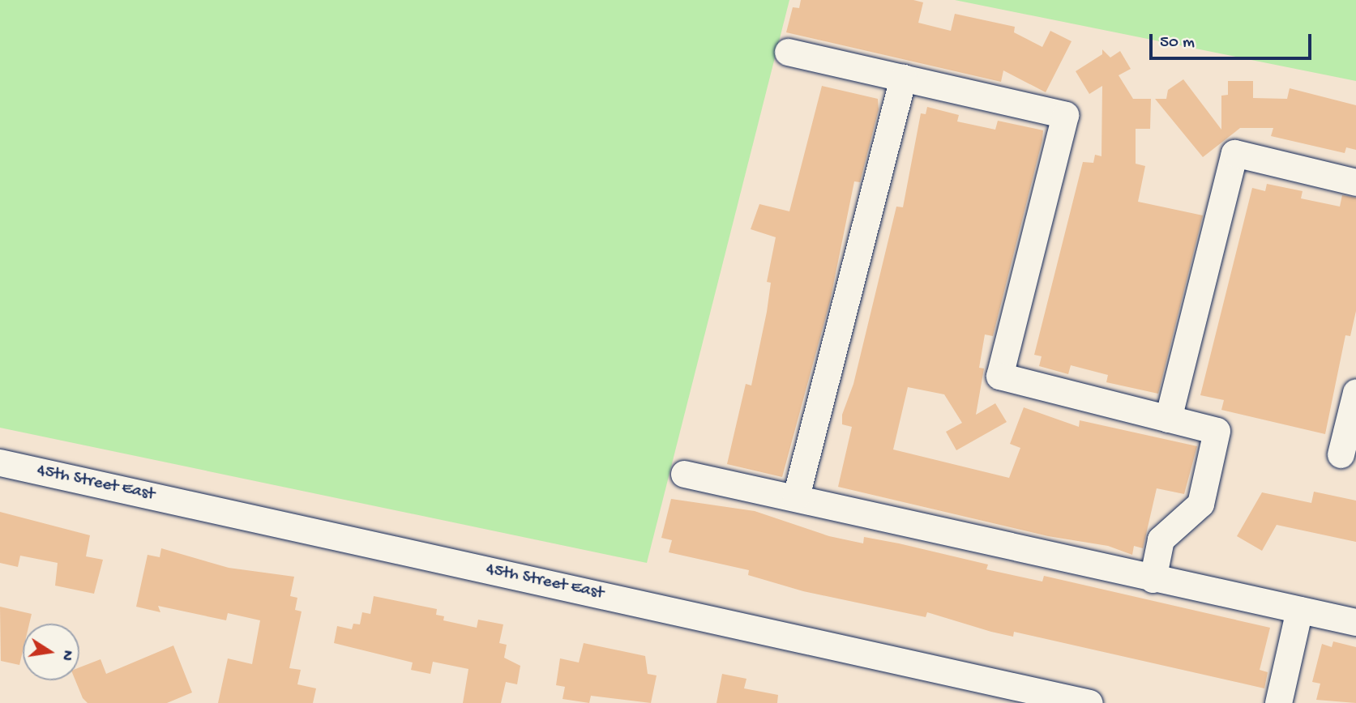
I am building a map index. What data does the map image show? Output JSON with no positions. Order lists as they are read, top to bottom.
{
  "streets": {
    "street": ["45th Street East"]
  },
  "scale_bar": "50 m",
  "north": "right"
}
